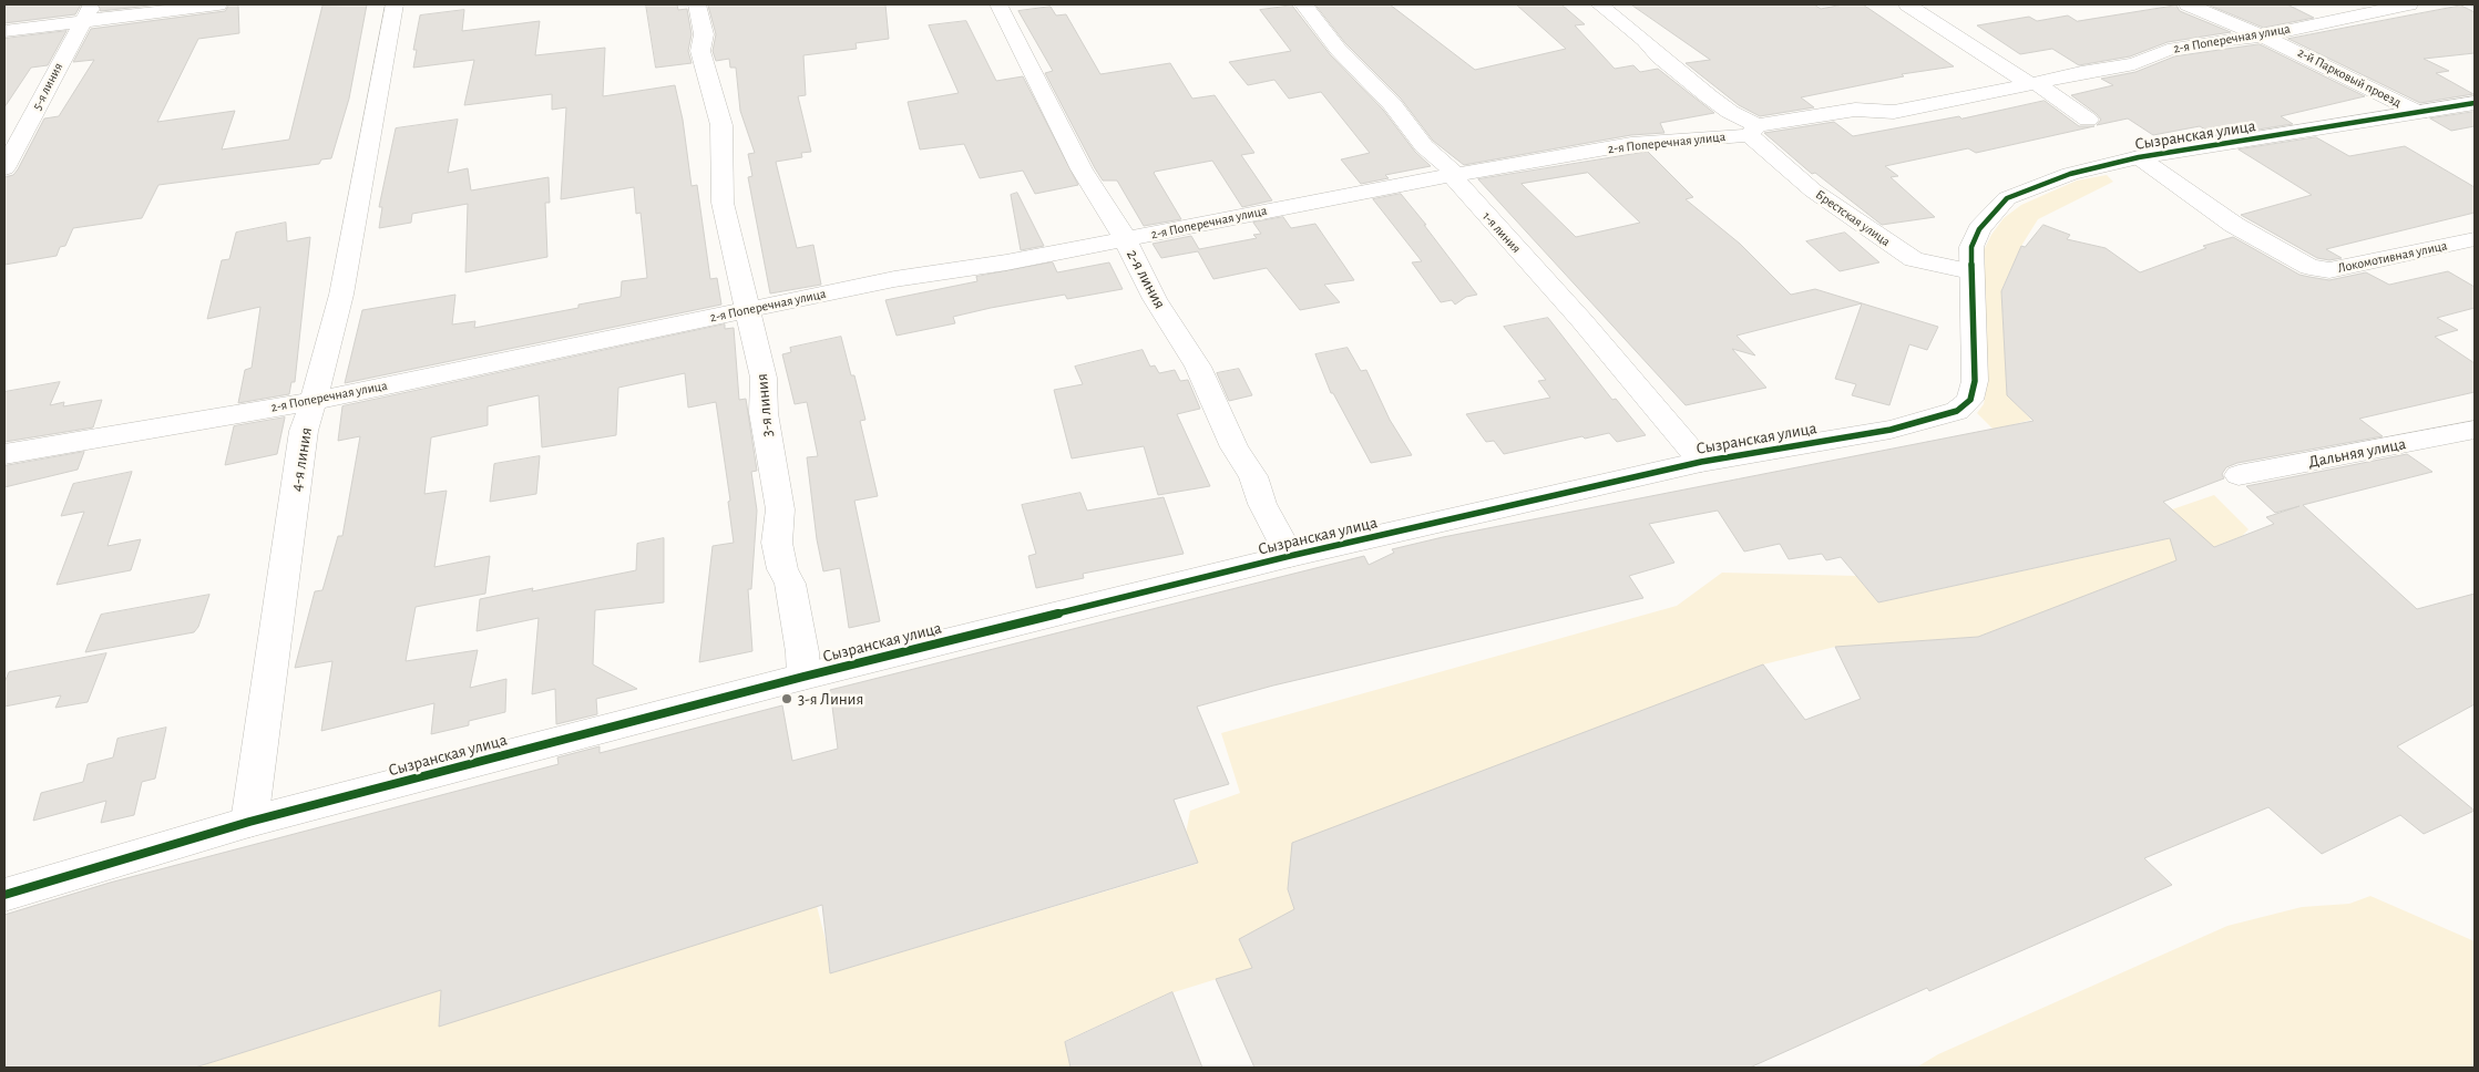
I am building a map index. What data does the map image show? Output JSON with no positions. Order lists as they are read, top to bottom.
{
  "streets": {
    "street": [
      "2-я Поперечная улица",
      "2-й Парковый проезд",
      "5-я линия",
      "Сызранская улица",
      "Брестская улица",
      "1-я линия",
      "Локомотивная улица",
      "2-я линия",
      "3-я линия",
      "Дальняя улица",
      "4-я линия"
    ]
  },
  "crossings": [
    ["2-я Поперечная улица", "2-й Парковый проезд"],
    ["2-я Поперечная улица", "Брестская улица"],
    ["2-я Поперечная улица", "1-я линия"],
    ["2-я Поперечная улица", "2-я линия"],
    ["2-я Поперечная улица", "3-я линия"],
    ["2-я Поперечная улица", "4-я линия"],
    ["2-й Парковый проезд", "Сызранская улица"],
    ["Сызранская улица", "Брестская улица"],
    ["Сызранская улица", "1-я линия"],
    ["Сызранская улица", "Локомотивная улица"],
    ["Сызранская улица", "2-я линия"],
    ["Сызранская улица", "3-я линия"],
    ["Сызранская улица", "4-я линия"]
  ],
  "places": ["3-я Линия"]
}
